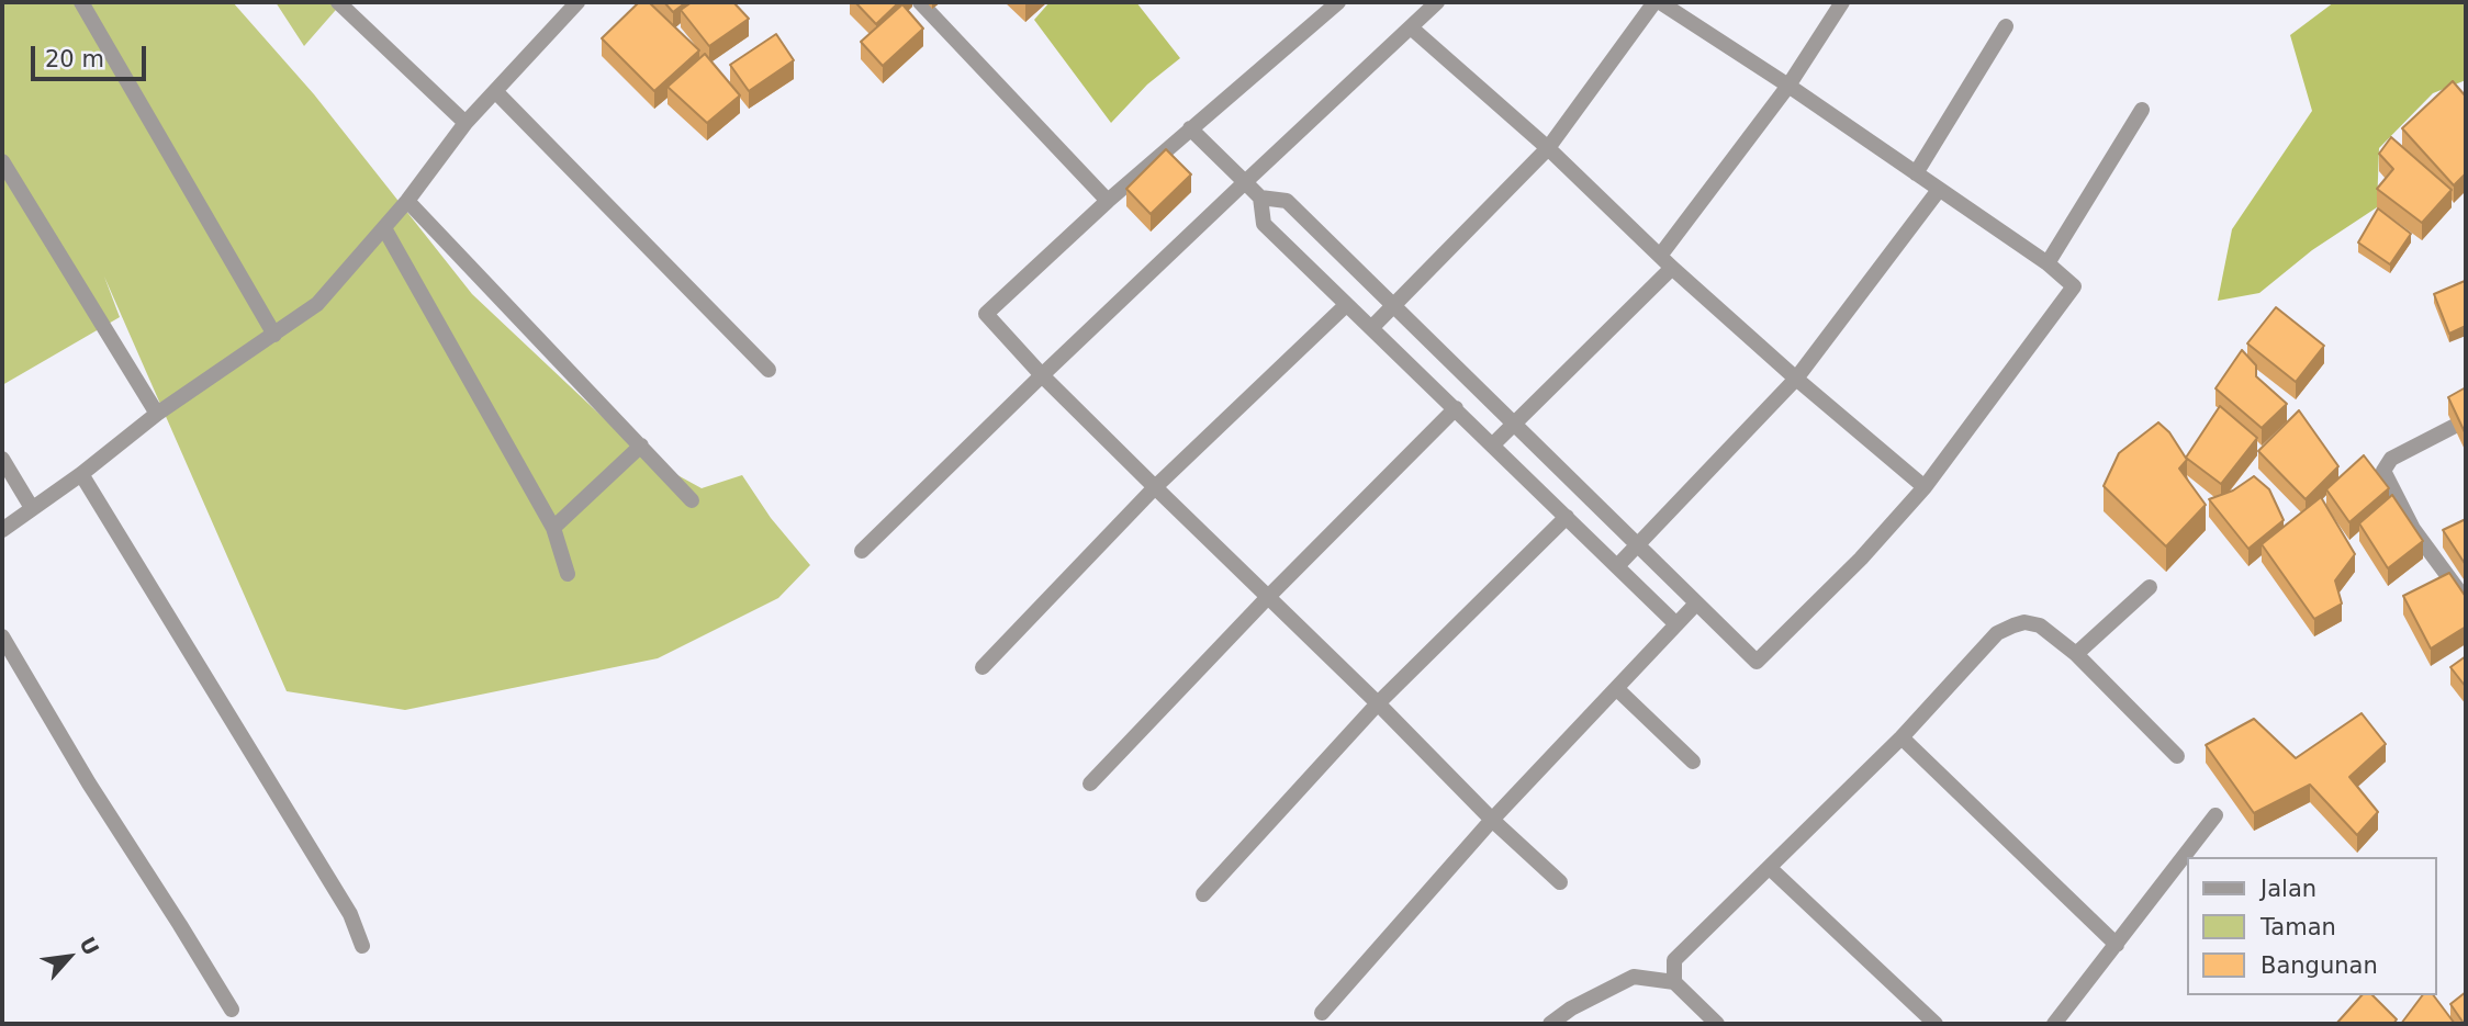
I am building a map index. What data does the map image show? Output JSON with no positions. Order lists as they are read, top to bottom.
{
  "legend": ["Jalan", "Taman", "Bangunan"],
  "scale_bar": "20 m",
  "north": "top right"
}
